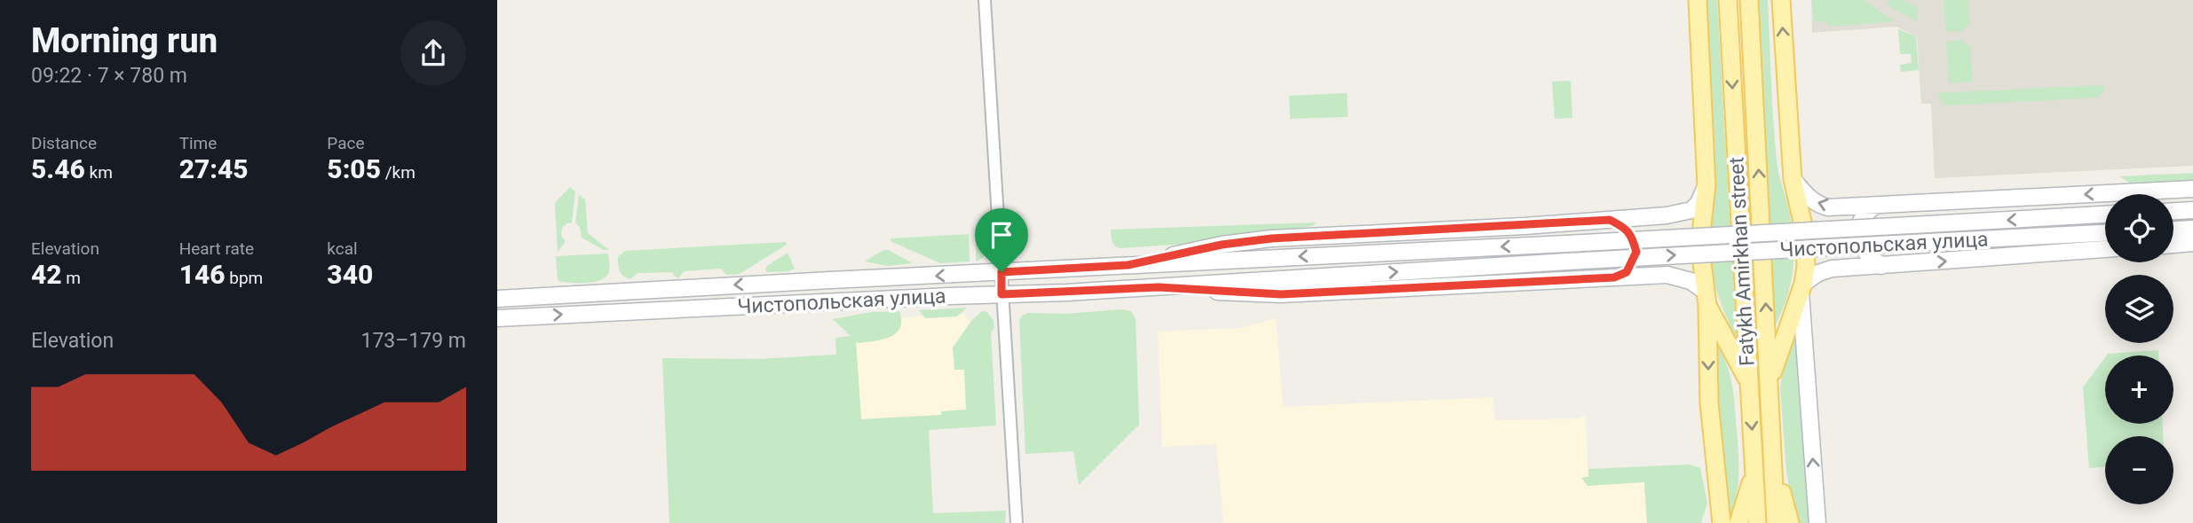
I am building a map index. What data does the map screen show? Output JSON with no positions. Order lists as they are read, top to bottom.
{
  "streets": {
    "main road": ["Чистопольская улица", "Fatykh Amirkhan street"]
  },
  "page": {
    "heading": ["Morning run", "09:22 · 7 × 780 m"],
    "stats": [
      ["Distance", "5.46 km"],
      ["Time", "27:45"],
      ["Pace", "5:05 /km"],
      ["Elevation", "42 m"],
      ["Heart rate", "146 bpm"],
      ["kcal", "340"]
    ],
    "map_buttons": ["+", "−"],
    "chart": ["Elevation", "173–179 m"]
  }
}
